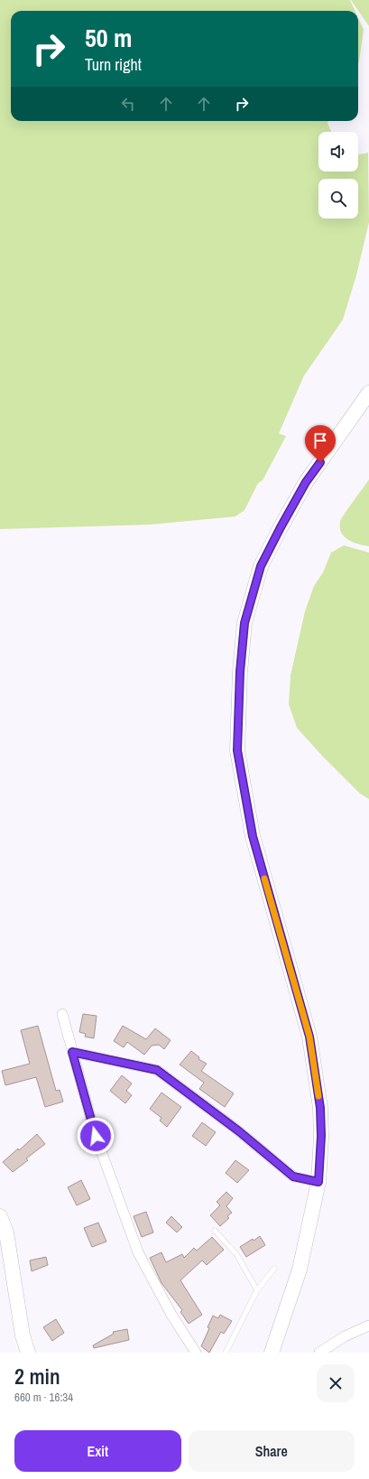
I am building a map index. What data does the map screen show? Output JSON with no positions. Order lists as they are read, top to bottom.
{
  "page": {
    "turn": ["50 m", "Turn right"],
    "heading": ["2 min", "660 m · 16:34"],
    "buttons": ["Exit", "Share"]
  }
}
